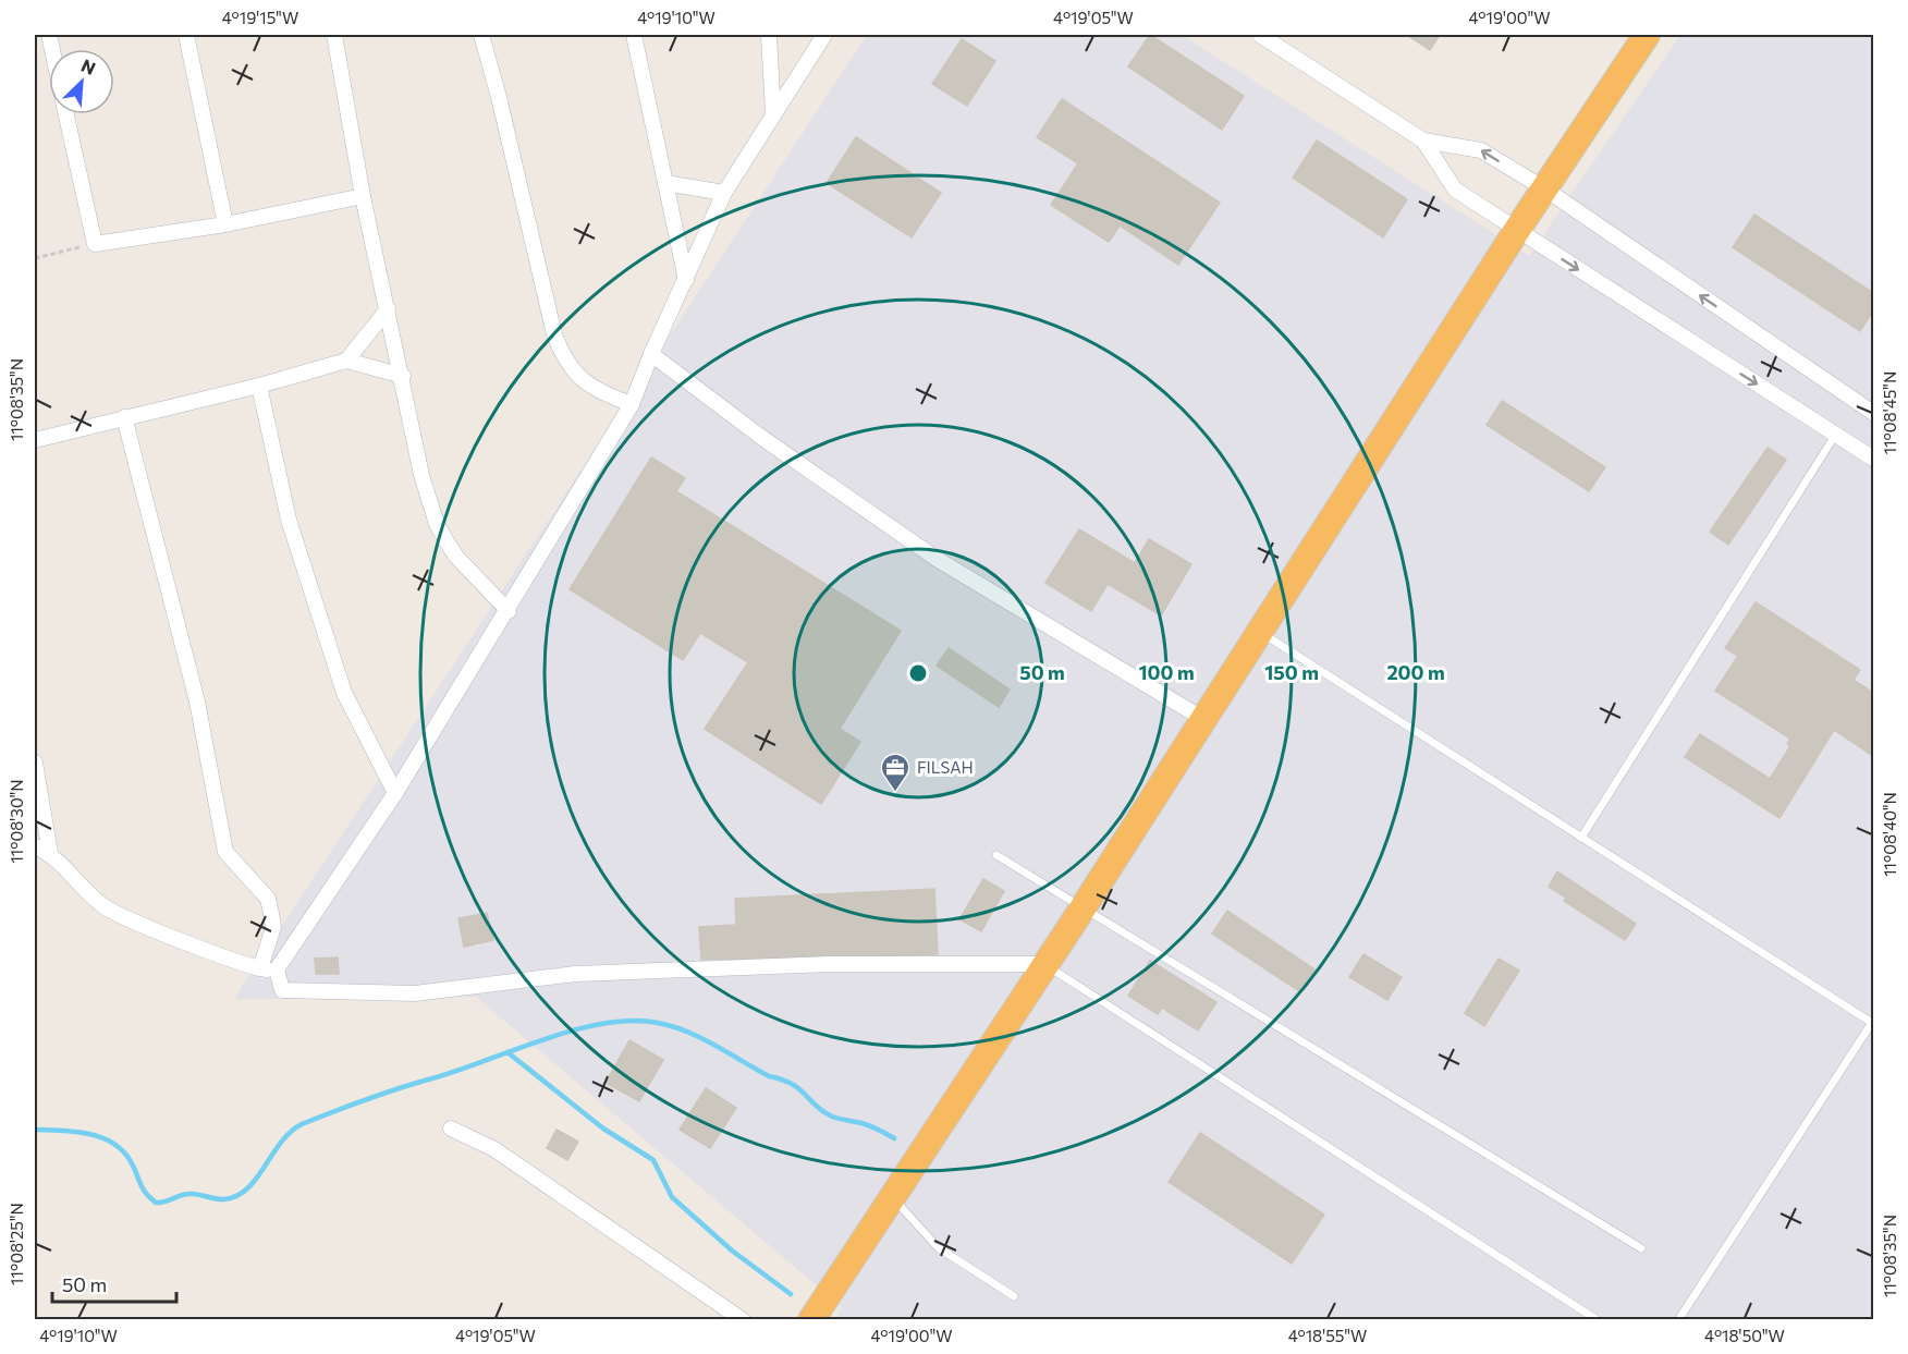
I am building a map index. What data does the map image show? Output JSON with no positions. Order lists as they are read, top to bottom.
{
  "places": {
    "office": ["FILSAH"]
  },
  "scale_bar": "50 m",
  "north": "top right",
  "coordinates": [
    "4°19'15\"W",
    "4°19'10\"W",
    "4°19'05\"W",
    "4°19'00\"W",
    "11°08'35\"N",
    "11°08'45\"N",
    "11°08'30\"N",
    "11°08'40\"N",
    "11°08'25\"N",
    "4°18'55\"W",
    "4°18'50\"W"
  ],
  "rings": [
    "50 m",
    "100 m",
    "150 m",
    "200 m"
  ]
}
